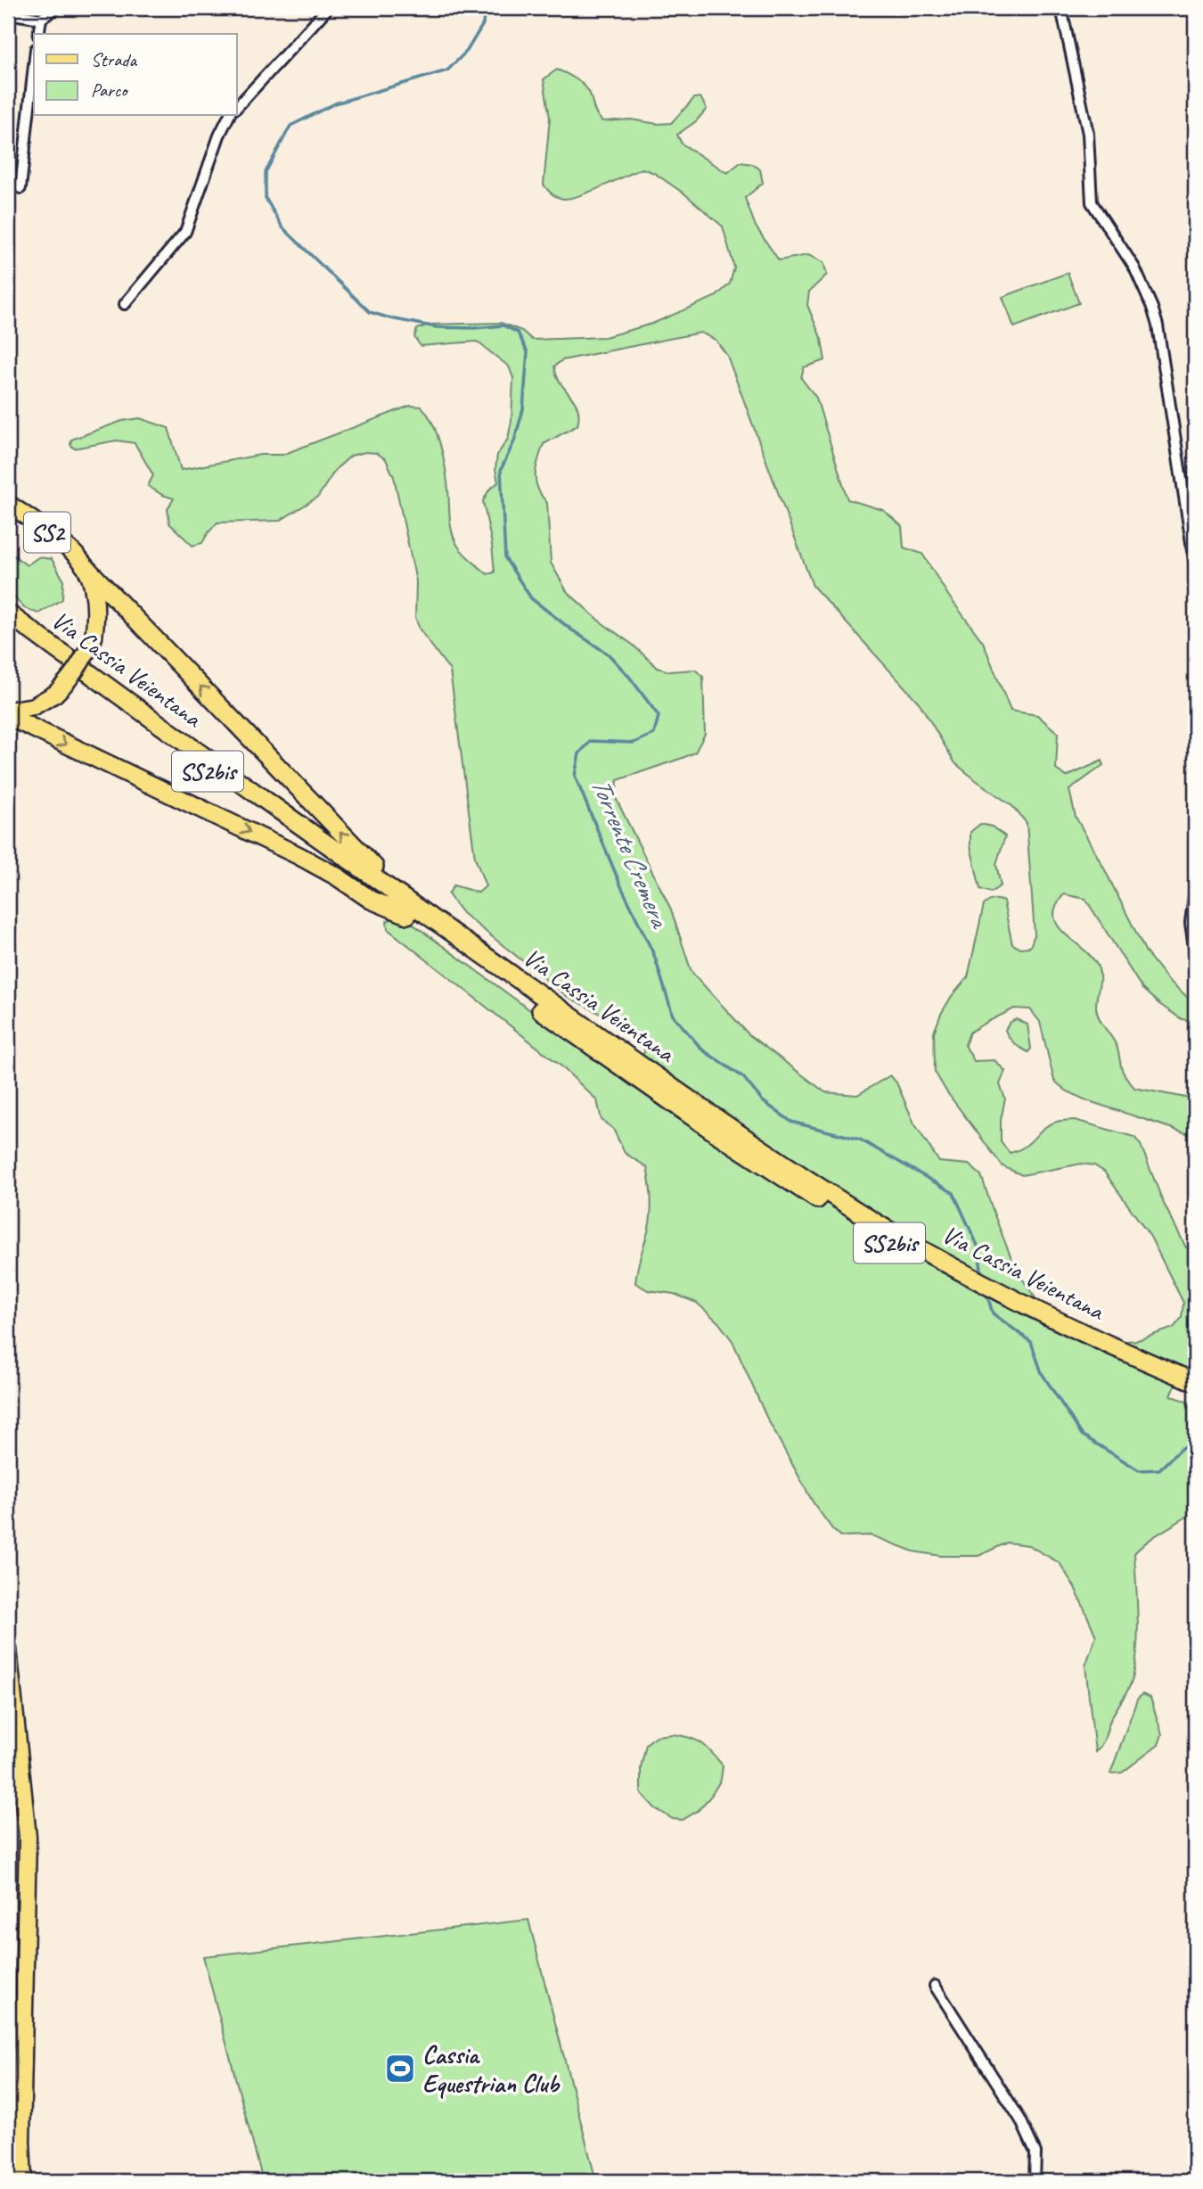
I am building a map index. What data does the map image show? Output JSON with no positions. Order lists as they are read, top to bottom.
{
  "streets": {
    "highway": ["Via Cassia Veientana", "SS2bis"],
    "main road": ["SS2"]
  },
  "water": ["Torrente Cremera"],
  "places": {
    "sports": ["Cassia Equestrian Club"]
  },
  "legend": ["Strada", "Parco"]
}
